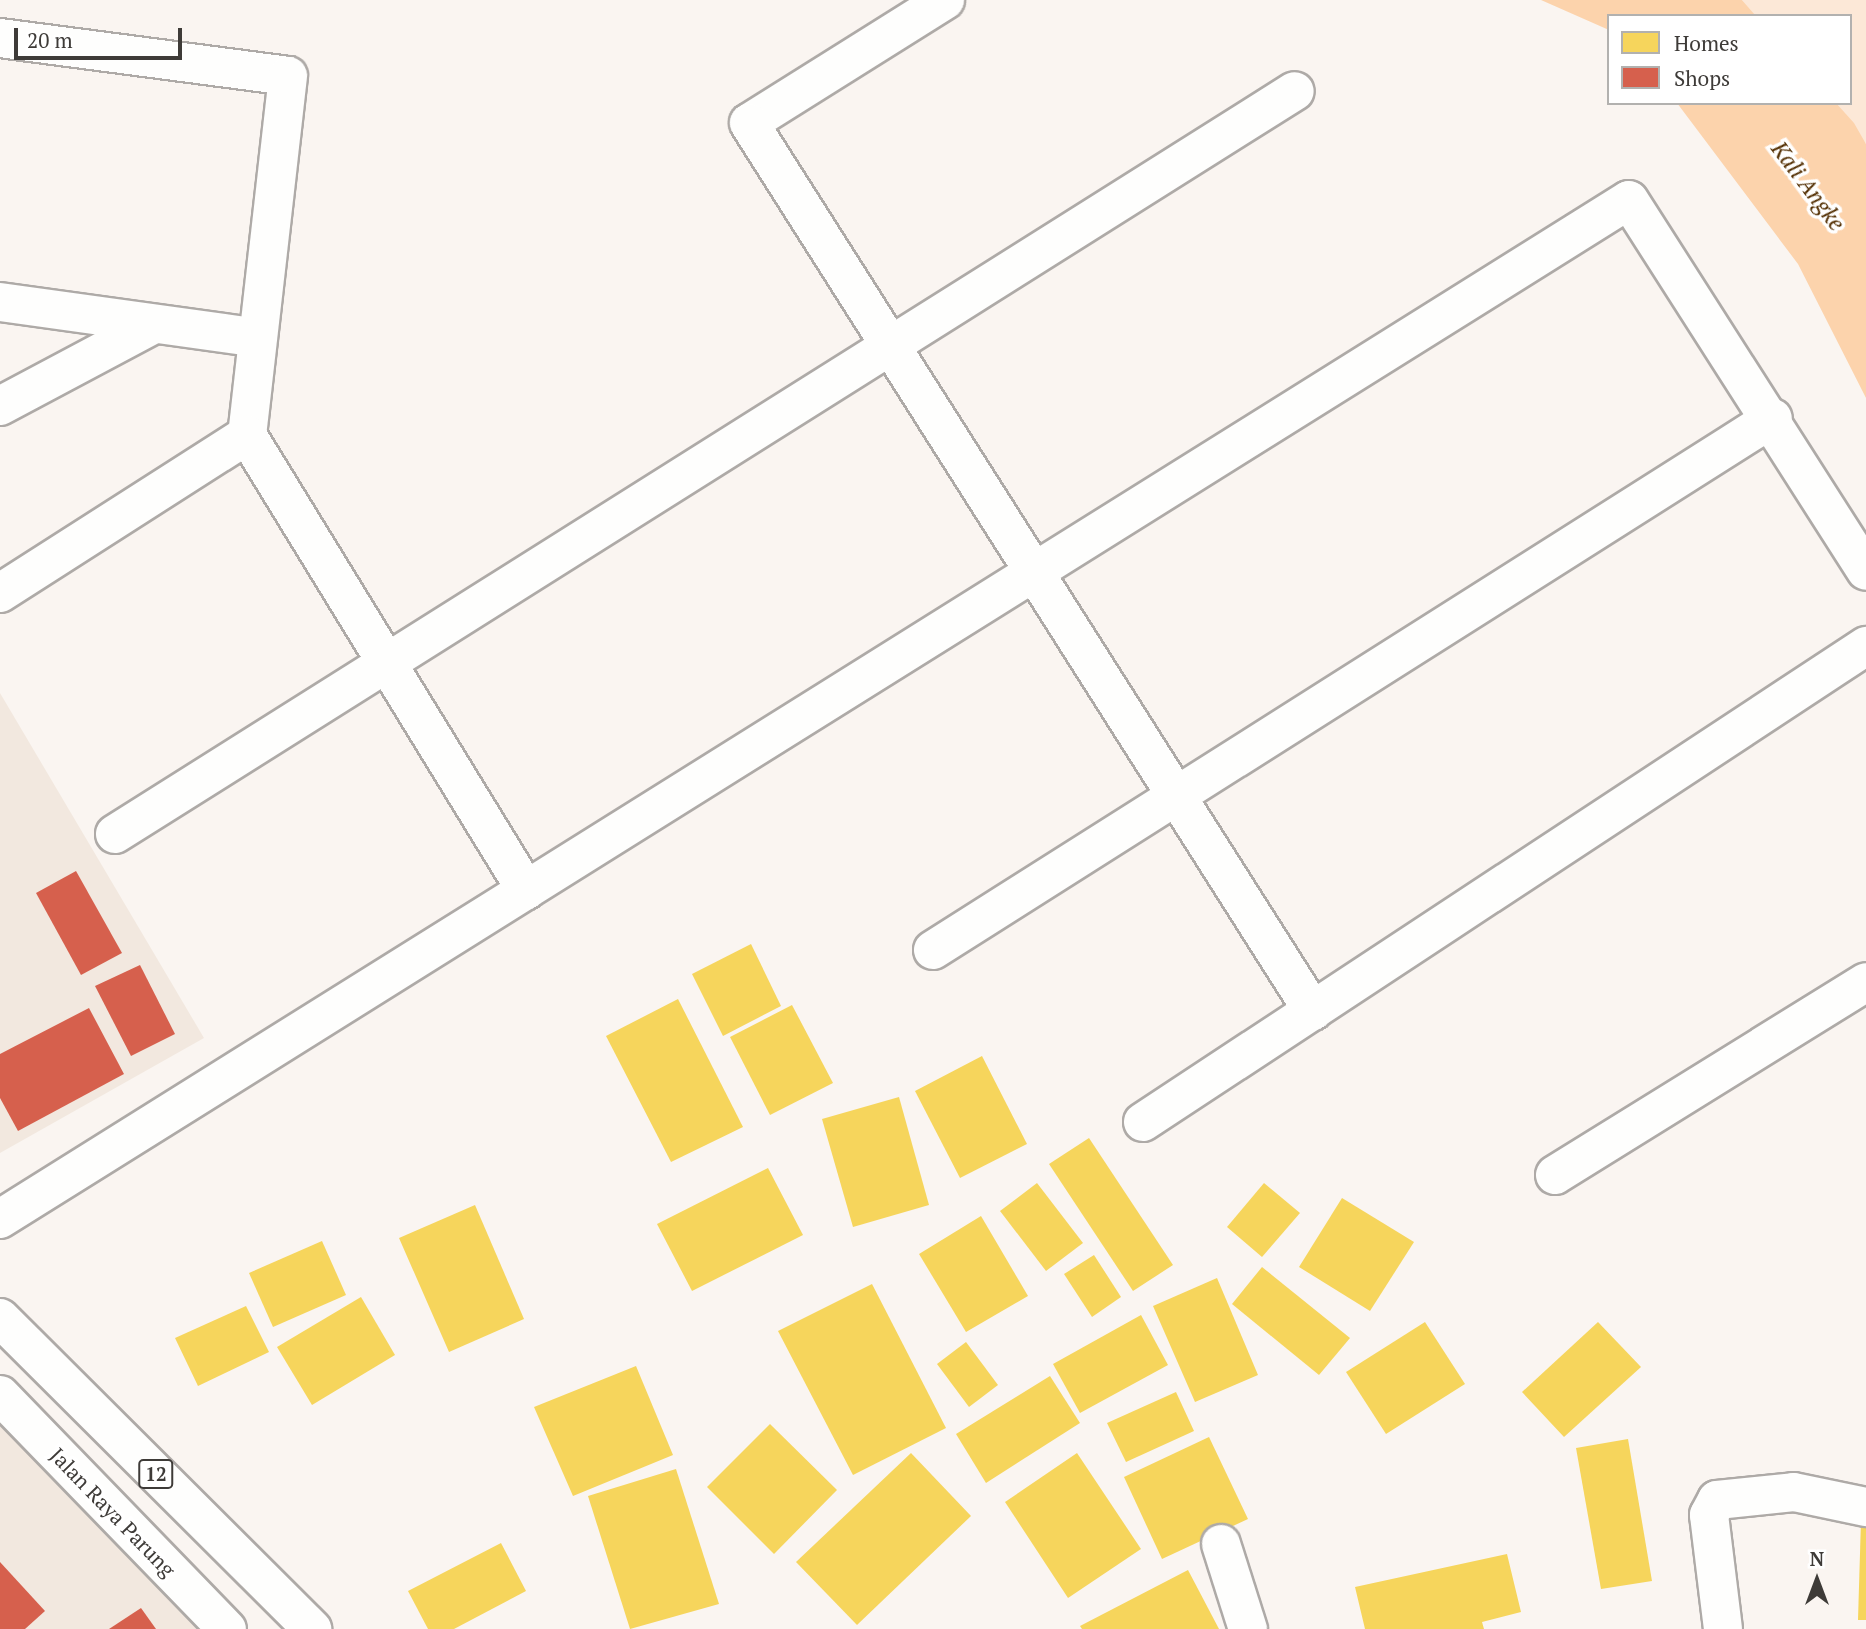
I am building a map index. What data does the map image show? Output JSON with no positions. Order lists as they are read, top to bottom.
{
  "streets": {
    "main road": ["12", "Jalan Raya Parung"]
  },
  "water": ["Kali Angke"],
  "legend": ["Homes", "Shops"],
  "scale_bar": "20 m",
  "north": "top"
}
